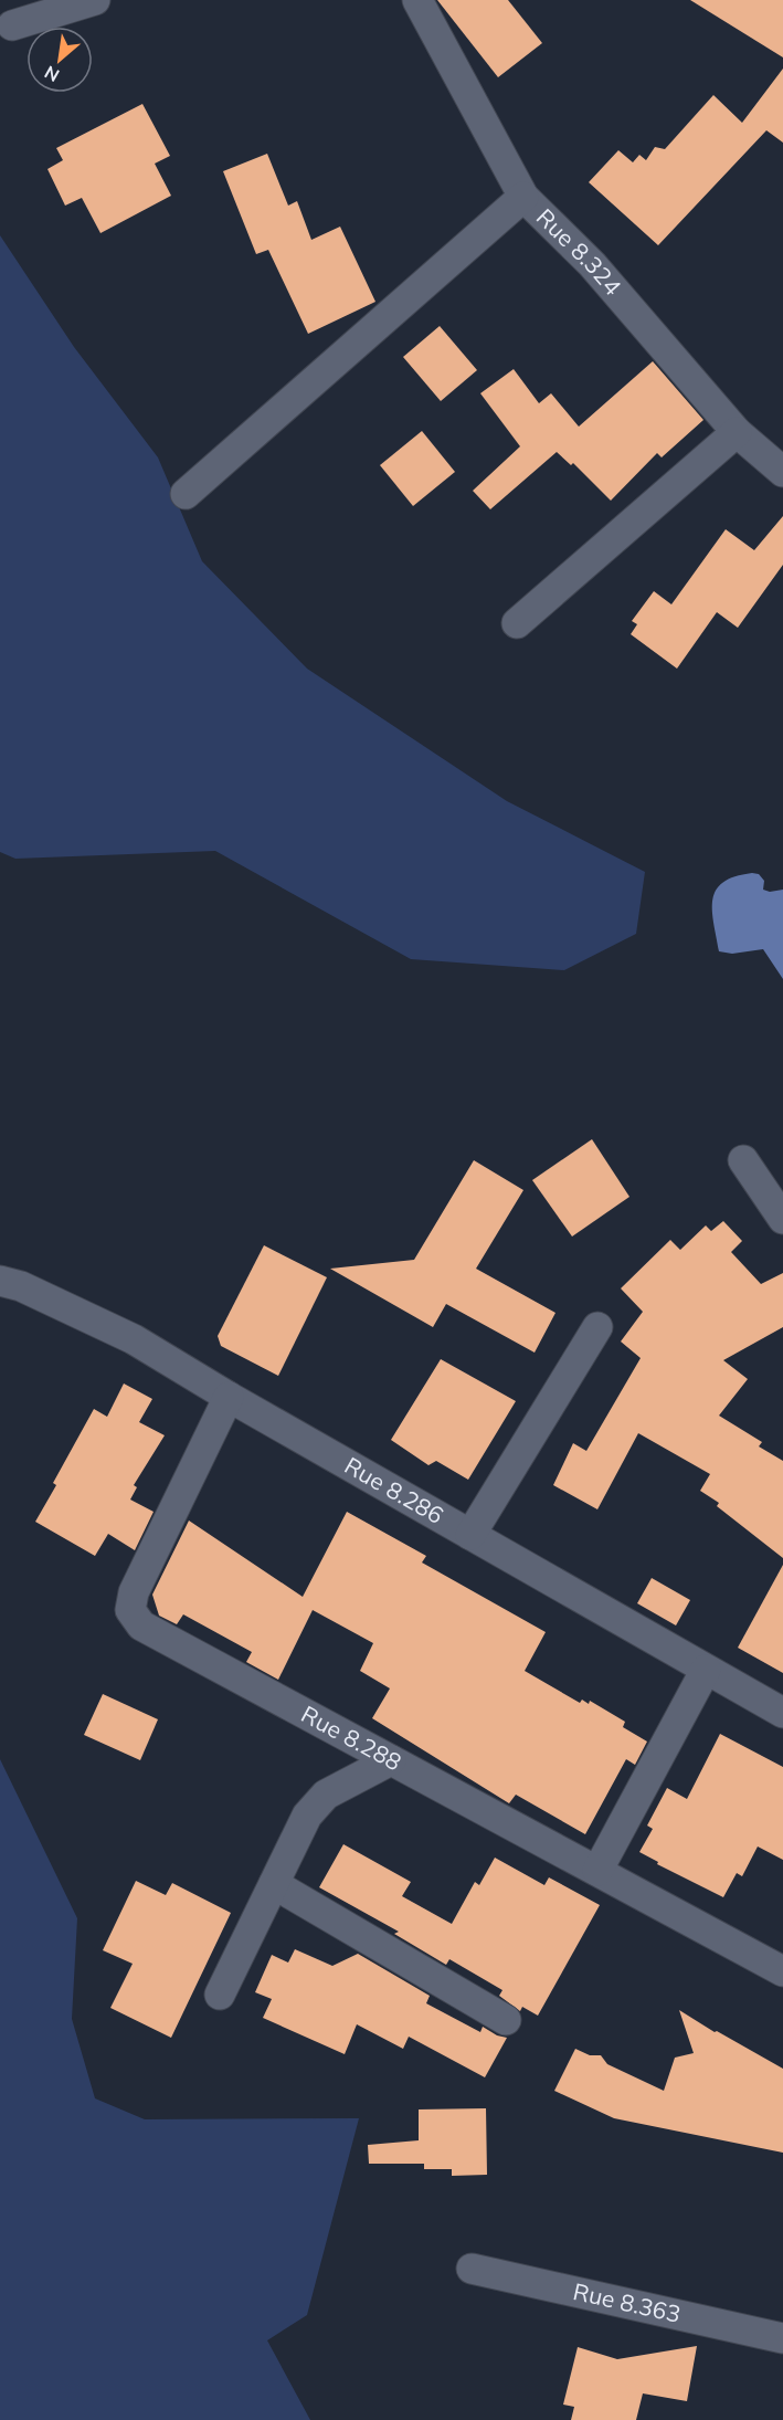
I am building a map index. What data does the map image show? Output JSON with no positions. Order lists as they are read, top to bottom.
{
  "streets": {
    "street": [
      "Rue 8.324",
      "Rue 8.286",
      "Rue 8.288",
      "Rue 8.363"
    ]
  },
  "crossings": [
    ["Rue 8.286", "Rue 8.288"]
  ],
  "north": "bottom left"
}
